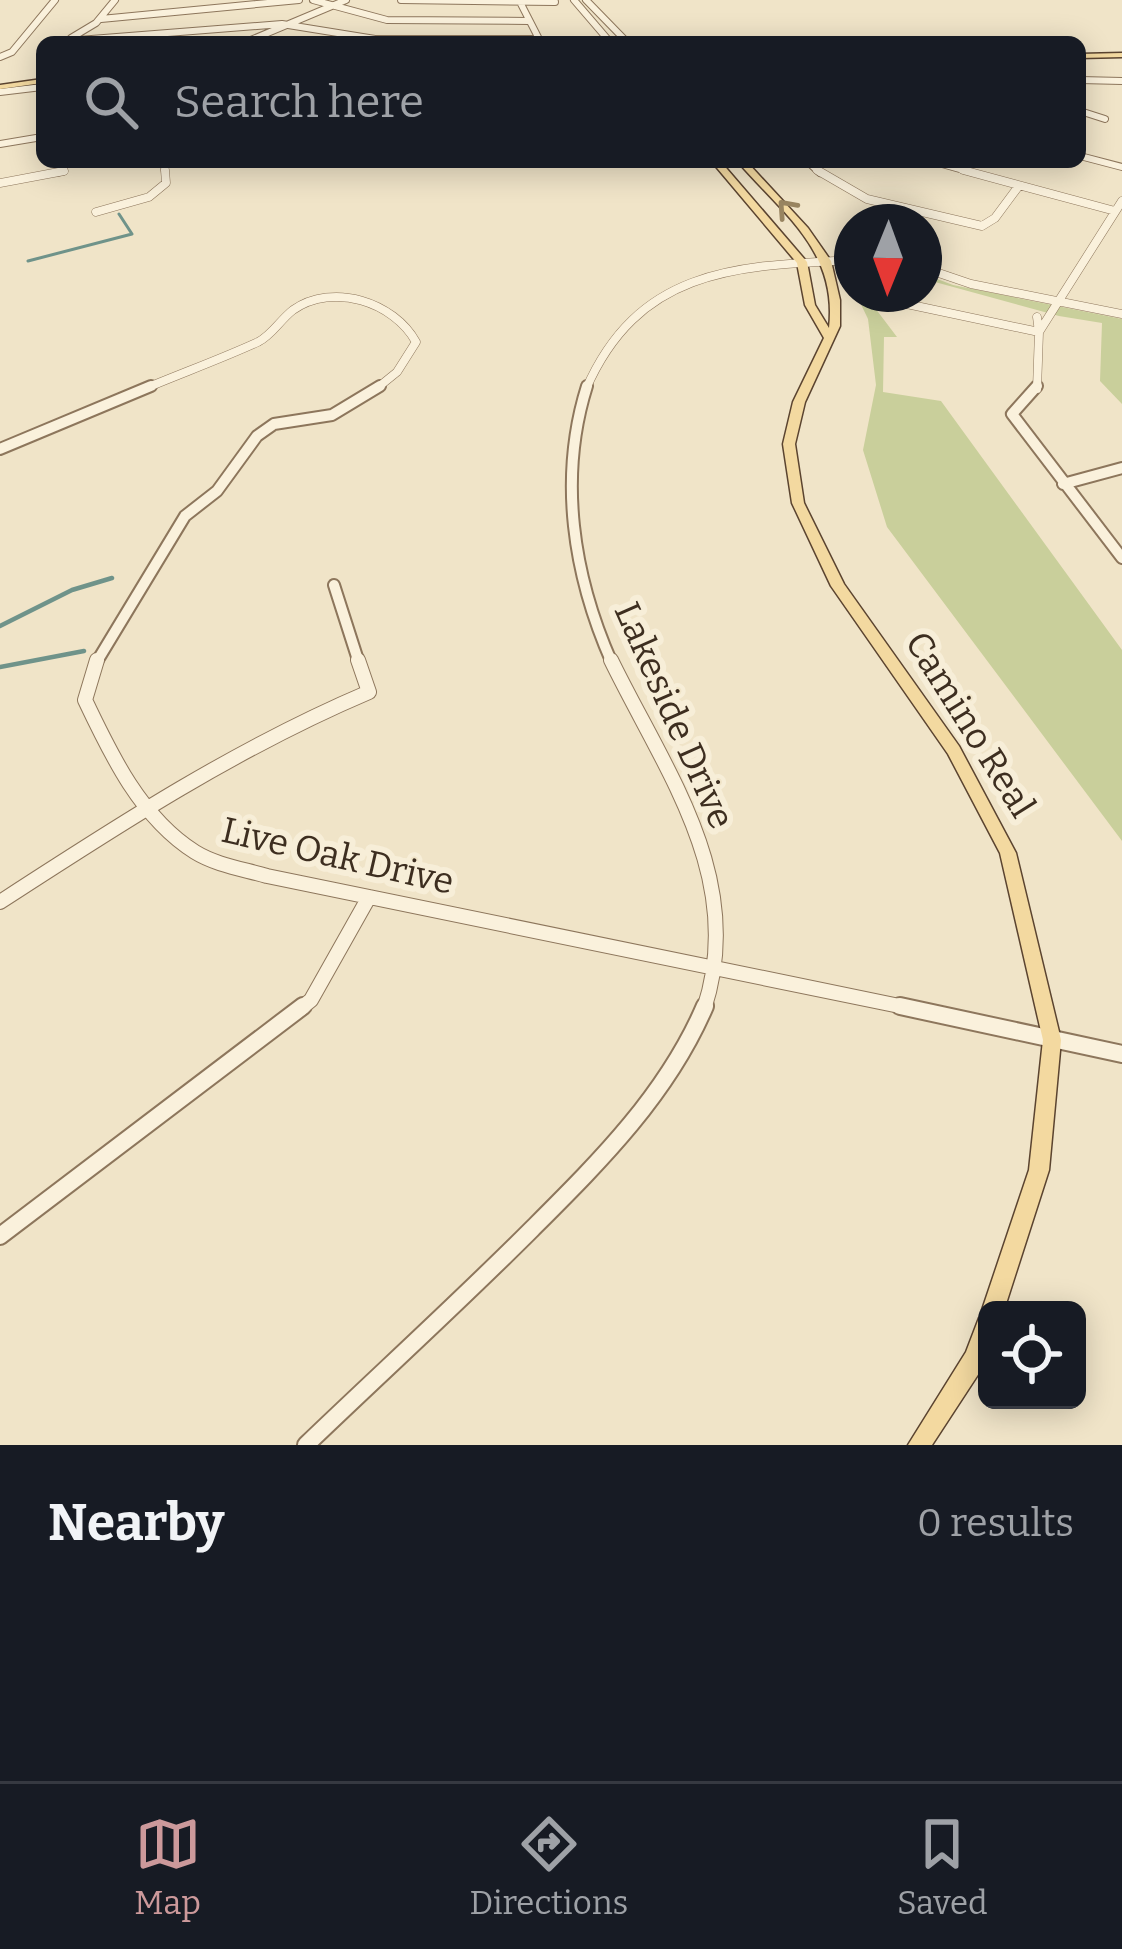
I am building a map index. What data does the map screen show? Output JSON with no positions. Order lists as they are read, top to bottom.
{
  "streets": {
    "main road": ["Camino Real"],
    "street": ["Lakeside Drive", "Live Oak Drive"]
  },
  "crossings": [
    ["Lakeside Drive", "Camino Real"],
    ["Lakeside Drive", "Live Oak Drive"],
    ["Camino Real", "Live Oak Drive"]
  ],
  "north": "bottom",
  "page": {
    "search": "Search here",
    "heading": ["Nearby", "0 results"],
    "nav": ["Map", "Directions", "Saved"]
  }
}
